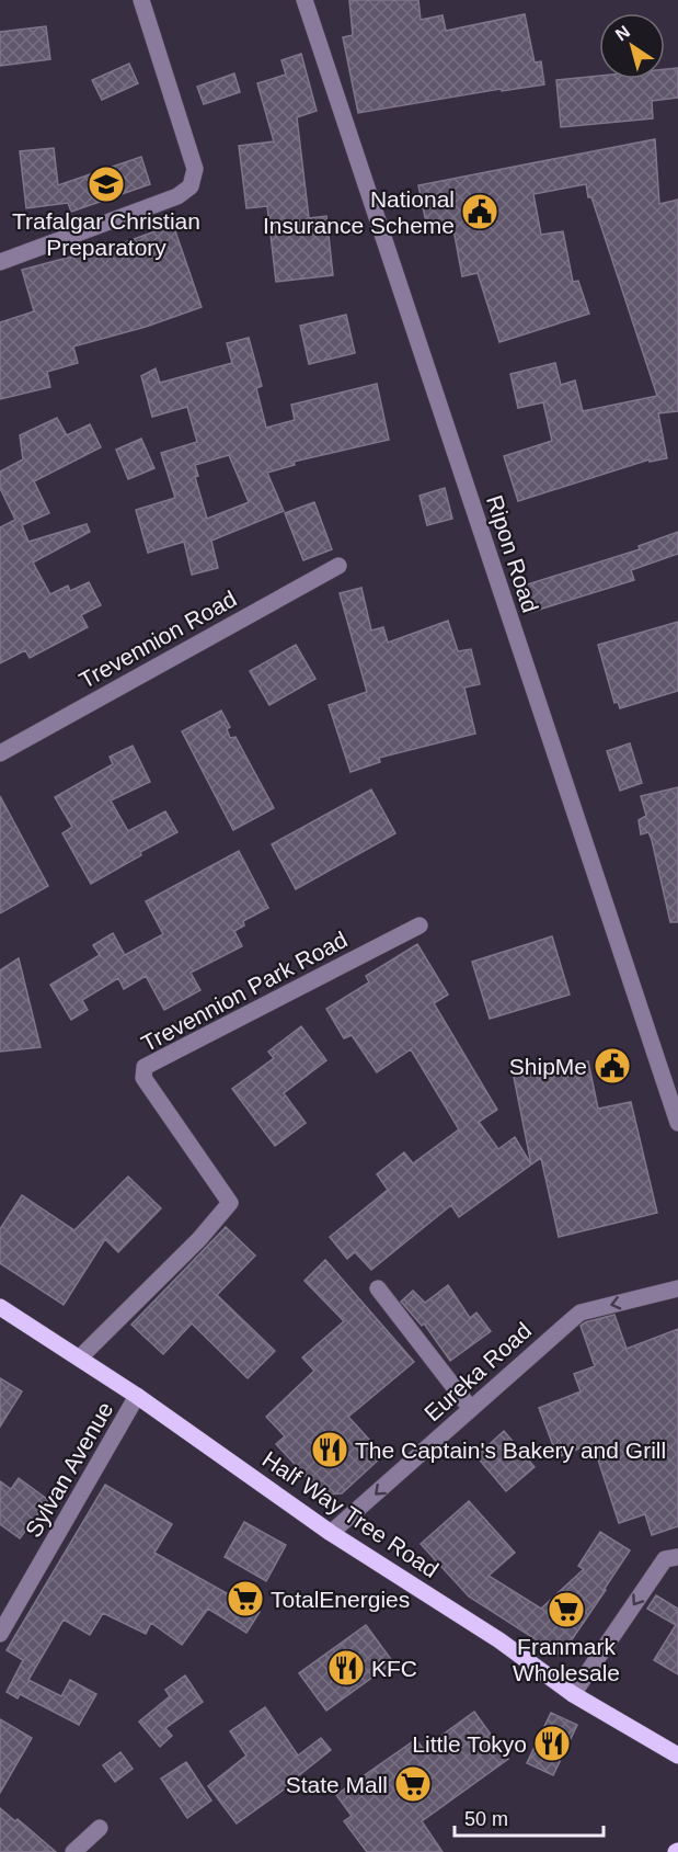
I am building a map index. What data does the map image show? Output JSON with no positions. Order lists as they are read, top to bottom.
{
  "streets": {
    "main road": ["Half Way Tree Road"],
    "street": [
      "Ripon Road",
      "Trevennion Road",
      "Trevennion Park Road",
      "Eureka Road",
      "Sylvan Avenue"
    ]
  },
  "crossings": [
    ["Trevennion Park Road", "Half Way Tree Road"],
    ["Eureka Road", "Half Way Tree Road"],
    ["Sylvan Avenue", "Half Way Tree Road"]
  ],
  "one_way": ["Eureka Road"],
  "places": {
    "school or university": ["Trafalgar Christian Preparatory"],
    "public building": ["National Insurance Scheme", "ShipMe"],
    "restaurant": ["The Captain's Bakery and Grill", "KFC", "Little Tokyo"],
    "supermarket": ["TotalEnergies", "Franmark Wholesale", "State Mall"]
  },
  "scale_bar": "50 m",
  "north": "top left"
}
